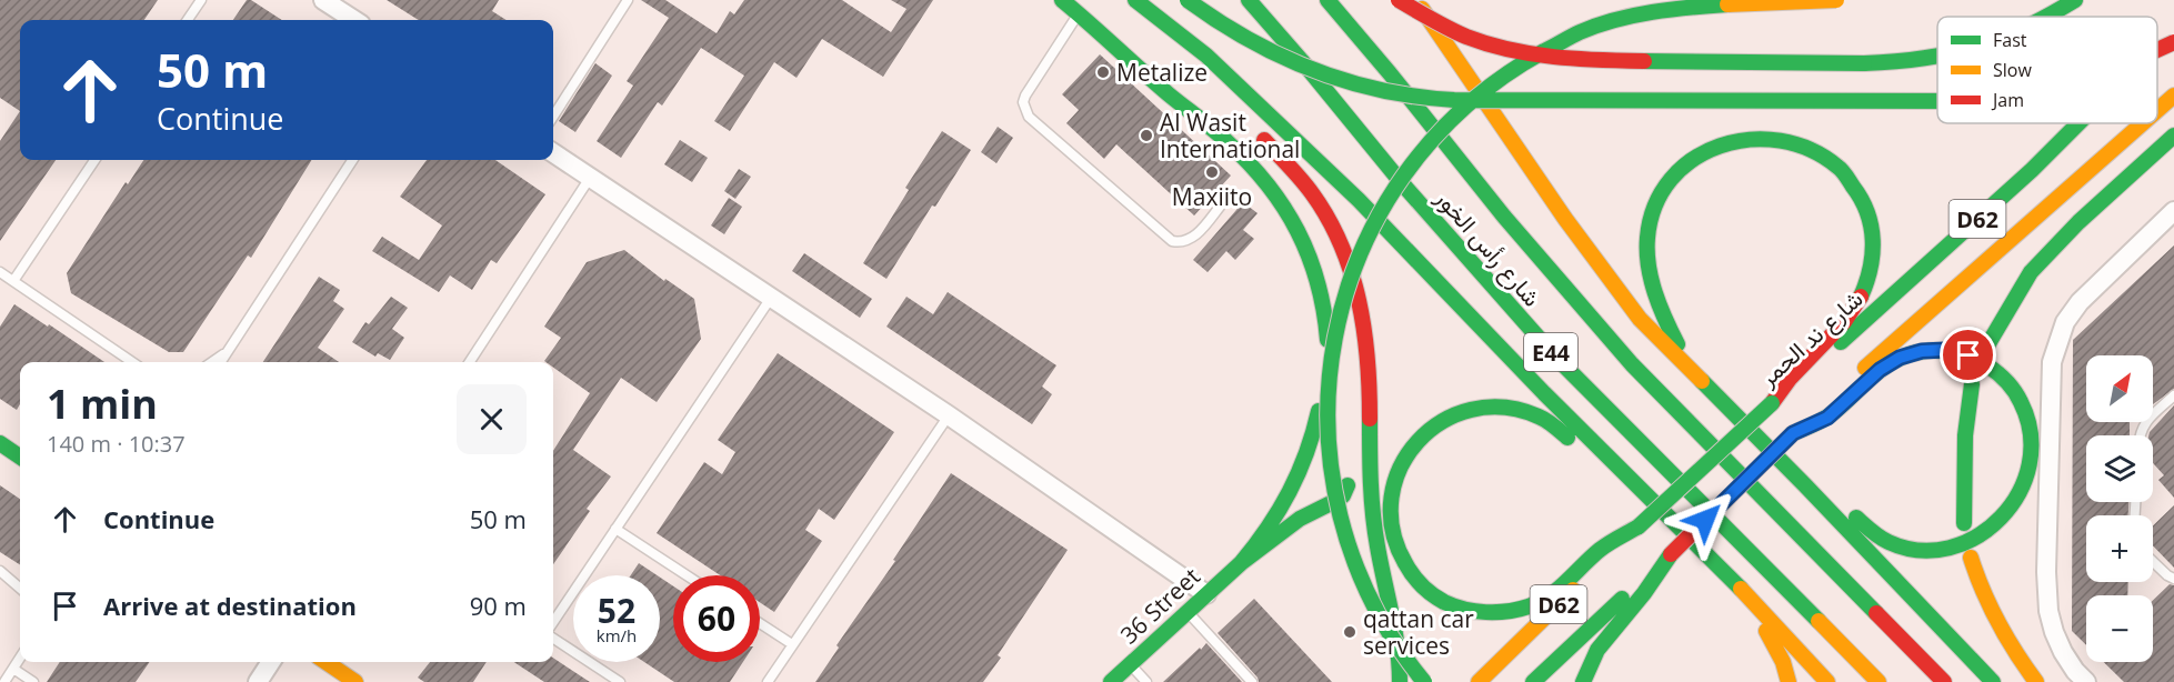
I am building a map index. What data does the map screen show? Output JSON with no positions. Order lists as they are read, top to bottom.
{
  "streets": {
    "main road": [
      "D62",
      "شارع رأس الخور",
      "شارع ند الحمر",
      "E44",
      "36 Street"
    ]
  },
  "places": [
    "Metalize",
    "Al Wasit International",
    "Maxiito",
    "qattan car services"
  ],
  "legend": ["Fast", "Slow", "Jam"],
  "north": "top right",
  "page": {
    "turn": ["50 m", "Continue"],
    "map_buttons": ["+", "−"],
    "heading": ["1 min", "140 m · 10:37"],
    "list": [
      {
        "name": "Continue",
        "value": "50 m"
      },
      {
        "name": "Arrive at destination",
        "value": "90 m"
      }
    ],
    "speed": "52 km/h",
    "limit": "60"
  }
}
